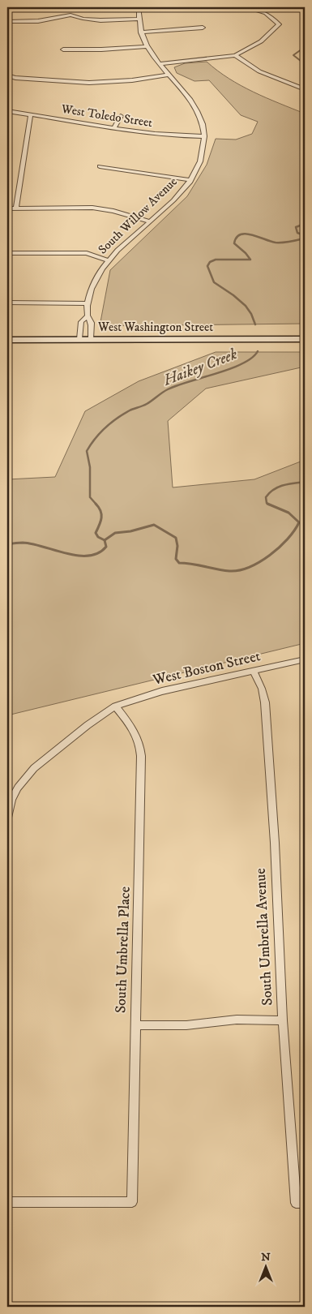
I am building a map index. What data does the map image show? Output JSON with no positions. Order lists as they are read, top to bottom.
{
  "streets": {
    "main road": ["West Washington Street"],
    "street": [
      "West Toledo Street",
      "South Willow Avenue",
      "West Boston Street",
      "South Umbrella Avenue",
      "South Umbrella Place"
    ]
  },
  "crossings": [
    ["West Toledo Street", "South Willow Avenue"],
    ["South Willow Avenue", "West Washington Street"],
    ["West Boston Street", "South Umbrella Avenue"],
    ["West Boston Street", "South Umbrella Place"]
  ],
  "water": ["Haikey Creek"],
  "north": "top"
}
